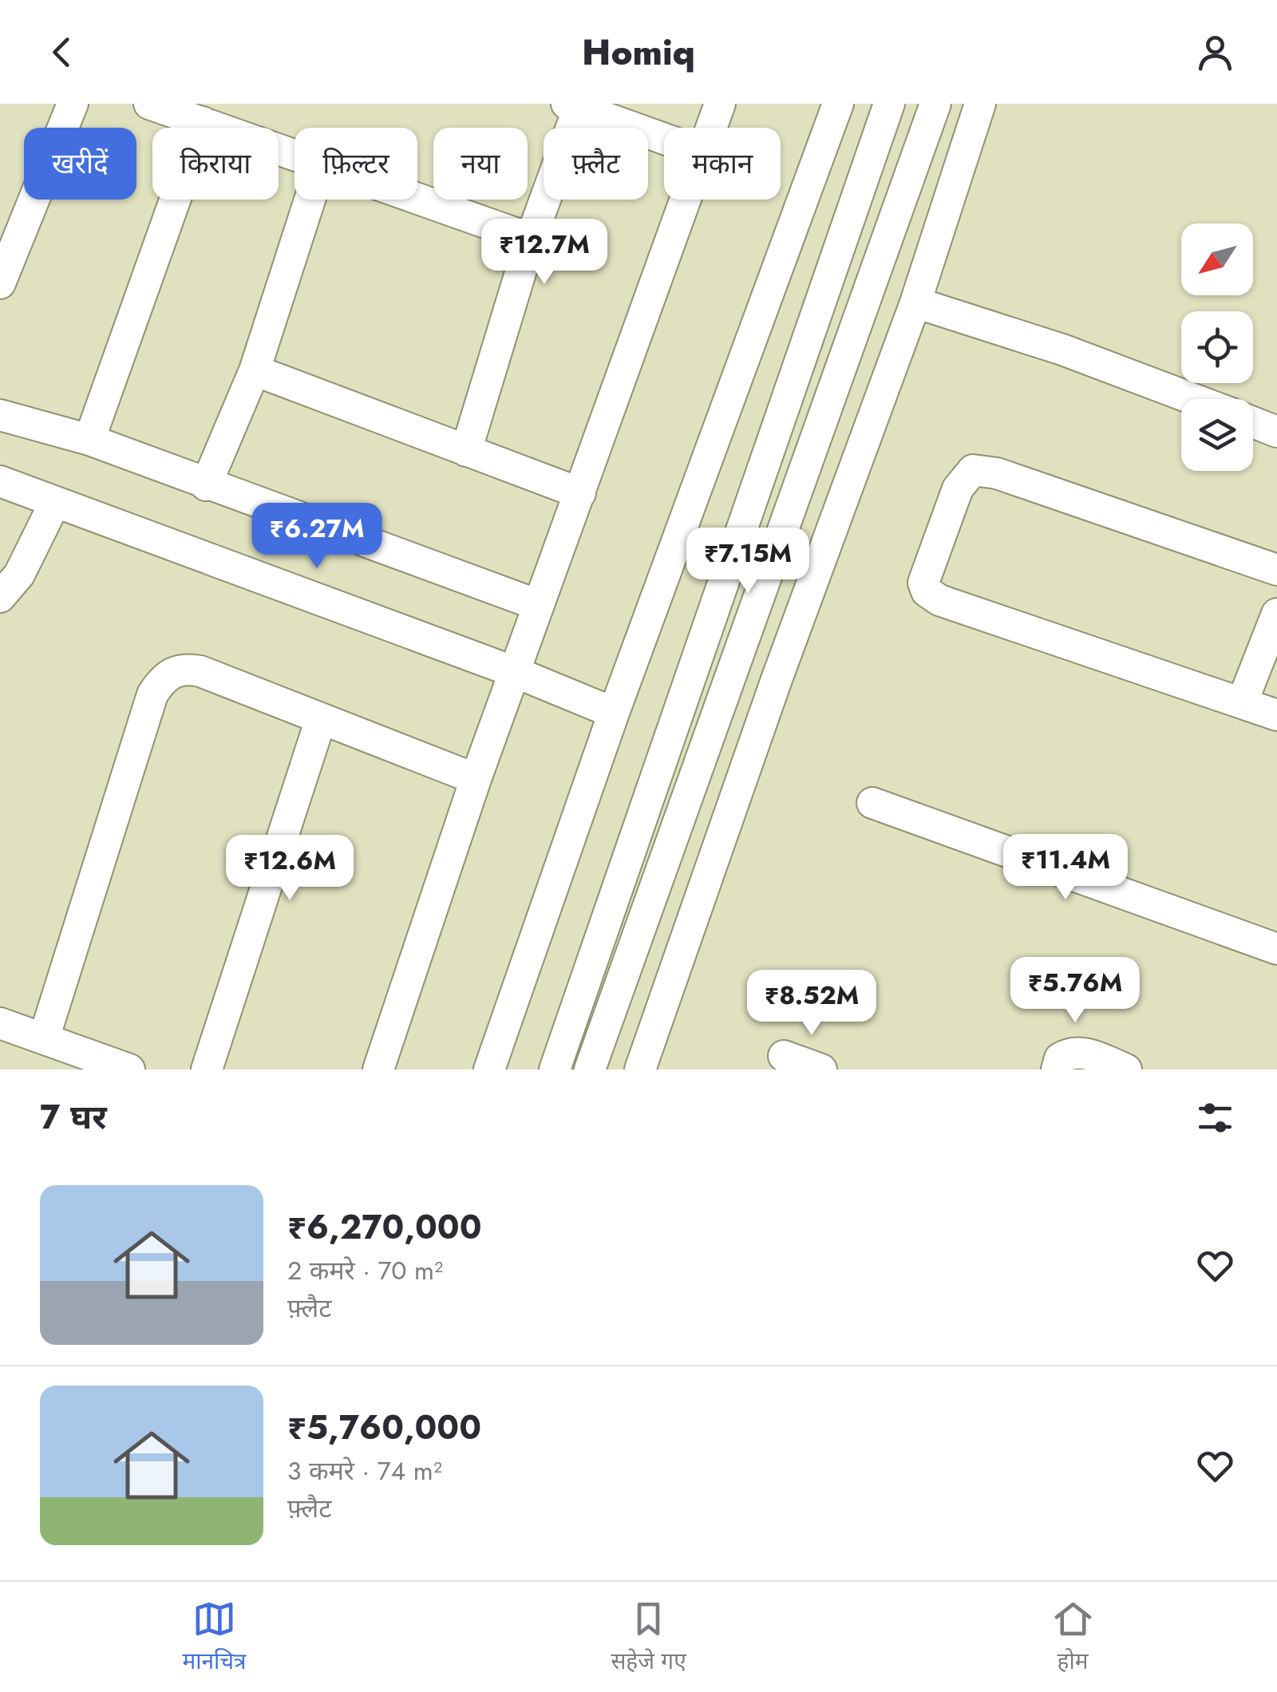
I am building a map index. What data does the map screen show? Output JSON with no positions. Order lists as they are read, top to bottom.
{
  "north": "bottom left",
  "page": {
    "header": "Homiq",
    "chip": [
      "खरीदें",
      "किराया",
      "फ़िल्टर",
      "नया",
      "फ़्लैट",
      "मकान"
    ],
    "price": [
      "₹12.7M",
      "₹6.27M",
      "₹7.15M",
      "₹11.4M",
      "₹12.6M",
      "₹5.76M",
      "₹8.52M"
    ],
    "heading": "7 घर",
    "list": [
      {
        "name": "₹6,270,000",
        "note": "2 कमरे · 70 m² · फ़्लैट"
      },
      {
        "name": "₹5,760,000",
        "note": "3 कमरे · 74 m² · फ़्लैट"
      }
    ],
    "tabs": ["मानचित्र", "सहेजे गए", "होम"]
  }
}
